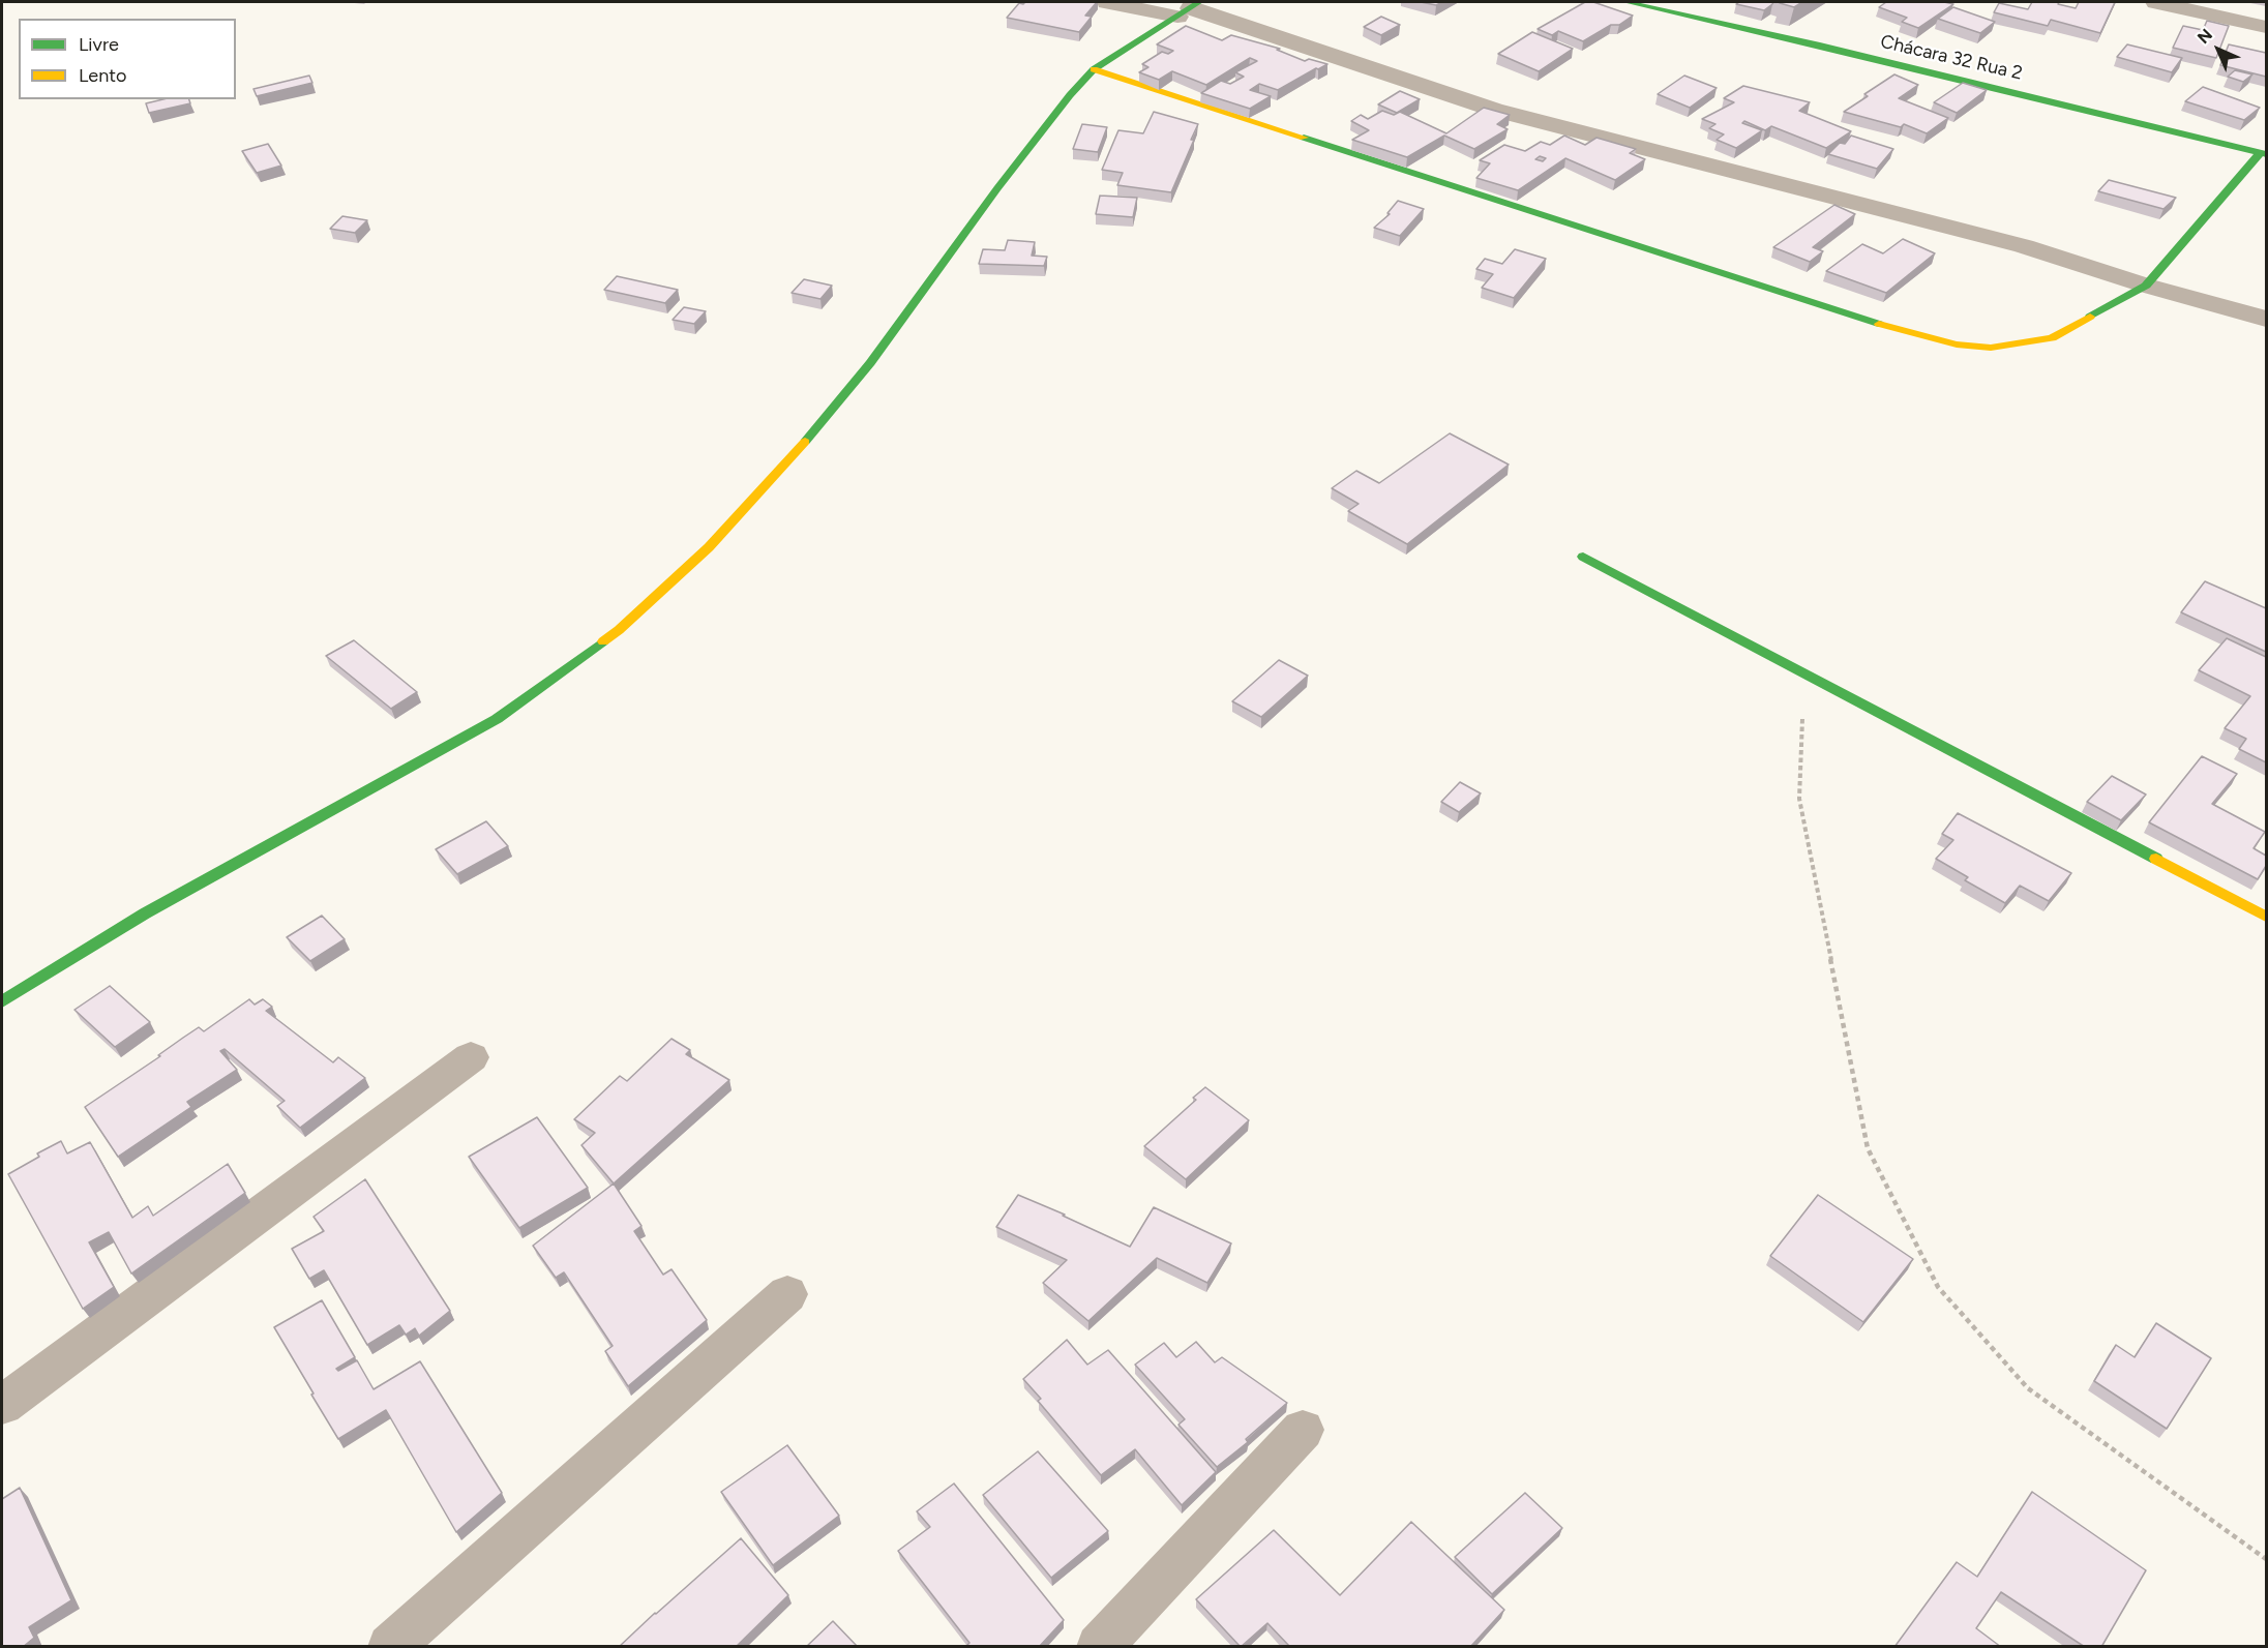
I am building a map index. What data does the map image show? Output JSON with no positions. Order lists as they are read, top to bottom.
{
  "streets": {
    "street": ["Chácara 32 Rua 2"]
  },
  "legend": ["Livre", "Lento"],
  "north": "top left"
}
